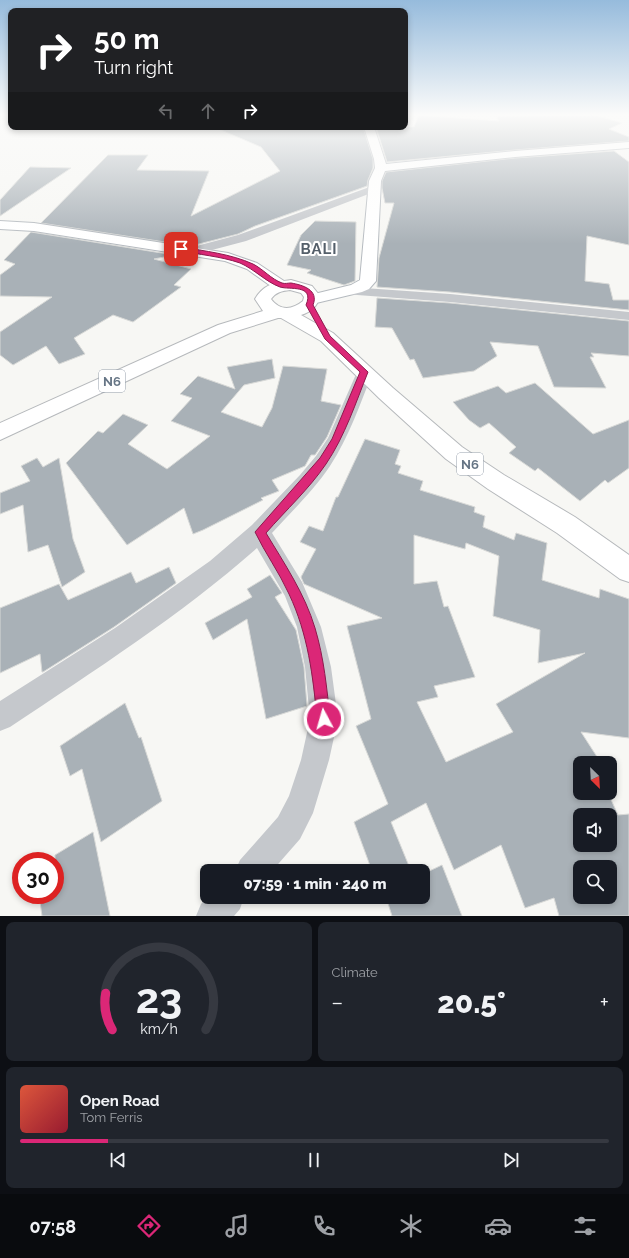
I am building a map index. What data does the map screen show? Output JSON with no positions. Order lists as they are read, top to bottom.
{
  "streets": {
    "main road": ["N6"]
  },
  "districts": ["BALI"],
  "north": "bottom right",
  "page": {
    "turn": ["50 m", "Turn right"],
    "limit": "30",
    "trip": "07:59 · 1 min · 240 m",
    "tile": "Climate",
    "heat": ["−", "20.5°", "+"],
    "song": ["Open Road", "Tom Ferris"],
    "tabs": "07:58",
    "gauge": ["23", "km/h"]
  }
}
